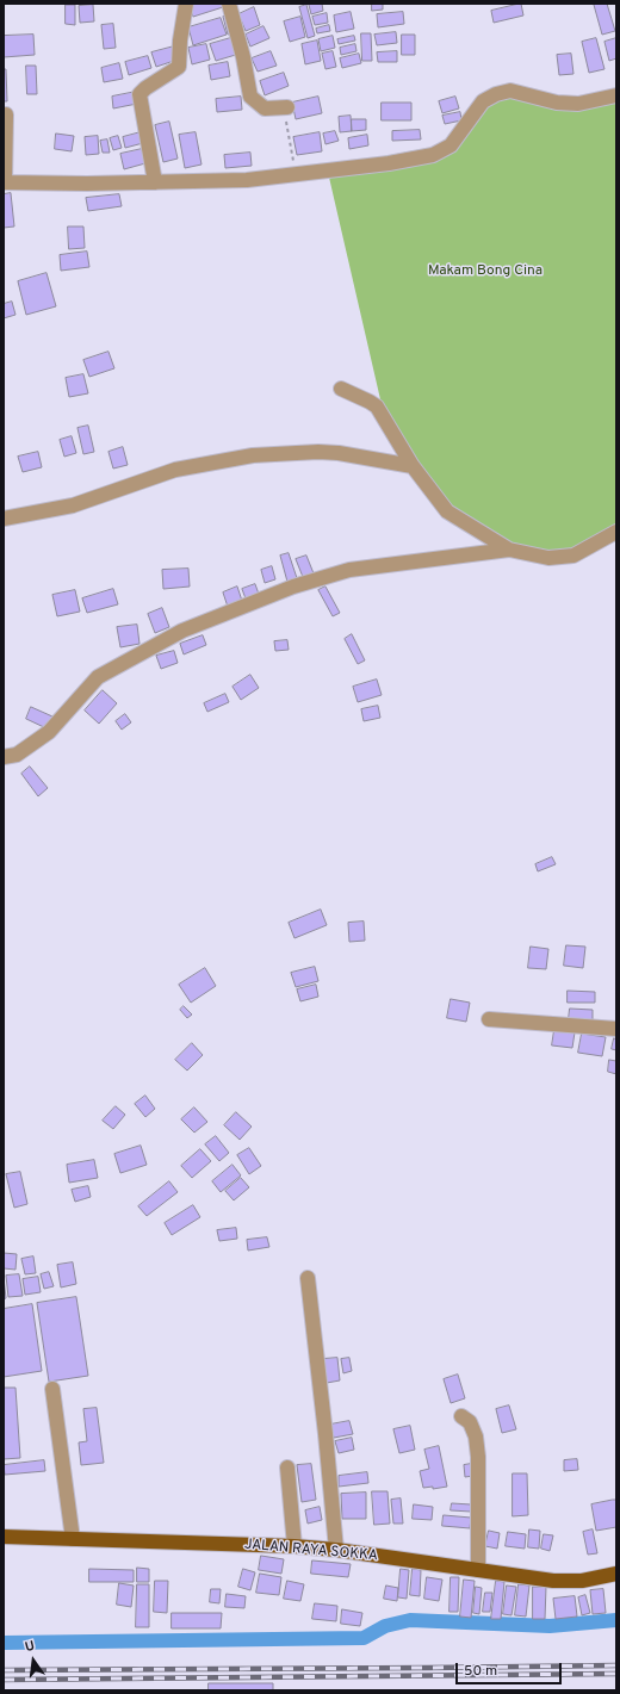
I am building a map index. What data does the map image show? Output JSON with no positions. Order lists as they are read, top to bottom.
{
  "streets": {
    "main road": ["JALAN RAYA SOKKA"]
  },
  "parks": ["Makam Bong Cina"],
  "scale_bar": "50 m",
  "north": "top"
}
